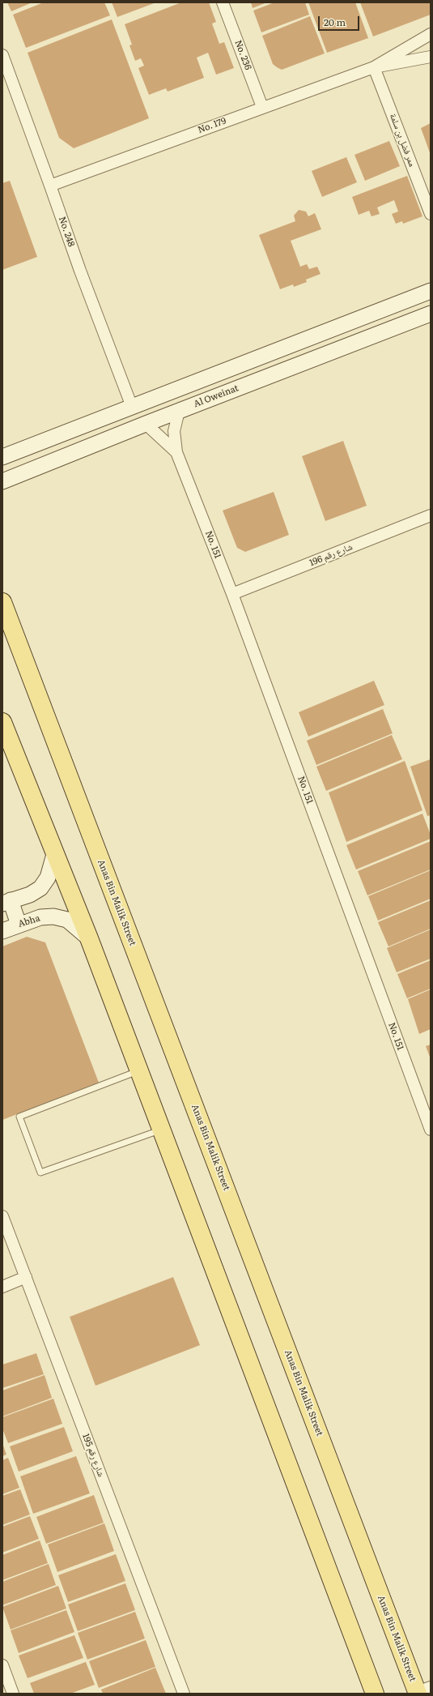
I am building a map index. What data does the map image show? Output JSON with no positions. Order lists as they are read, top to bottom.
{
  "streets": {
    "main road": ["Anas Bin Malik Street"],
    "street": [
      "No. 236",
      "No. 179",
      "ممر فضل بن سلمة",
      "No. 248",
      "Al Oweinat",
      "No. 151",
      "شارع رقم 196",
      "Abha",
      "شارع رقم 195"
    ]
  },
  "crossings": [
    ["No. 236", "No. 179"],
    ["No. 179", "ممر فضل بن سلمة"],
    ["No. 179", "No. 248"],
    ["Al Oweinat", "No. 151"],
    ["No. 151", "شارع رقم 196"]
  ],
  "scale_bar": "20 m"
}
